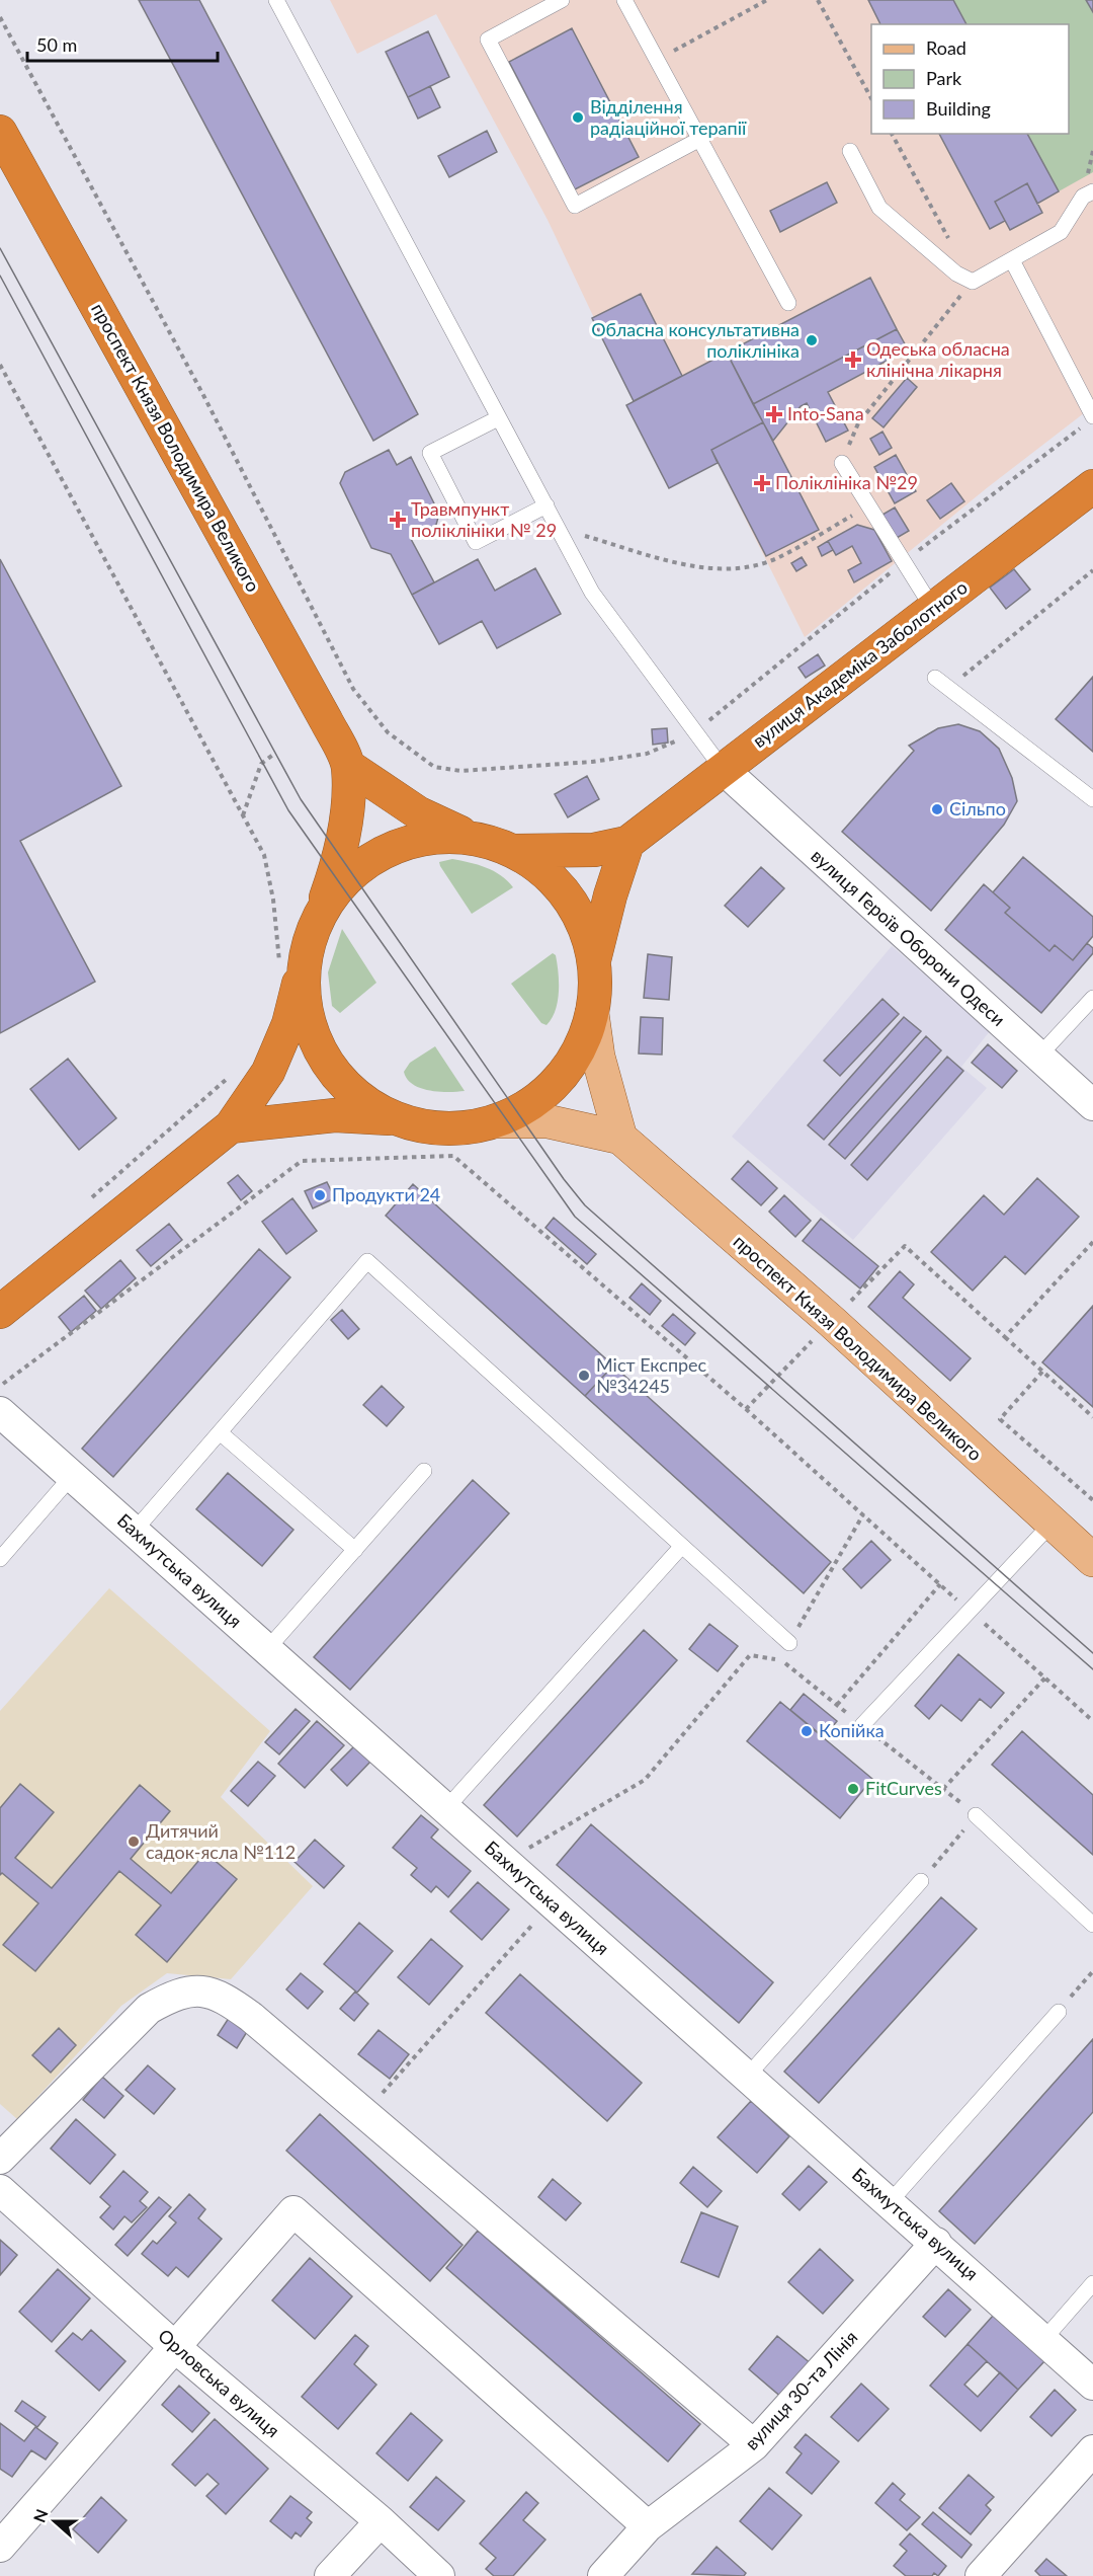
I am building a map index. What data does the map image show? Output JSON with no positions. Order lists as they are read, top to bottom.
{
  "streets": {
    "highway": ["проспект Князя Володимира Великого", "вулиця Академіка Заболотного"],
    "street": [
      "вулиця Героїв Оборони Одеси",
      "Бахмутська вулиця",
      "Орловська вулиця",
      "вулиця 30-та Лінія"
    ]
  },
  "crossings": [
    ["вулиця Академіка Заболотного", "вулиця Героїв Оборони Одеси"],
    ["Бахмутська вулиця", "вулиця 30-та Лінія"]
  ],
  "places": {
    "other": [
      "Відділення радіаційної терапії",
      "Обласна консультативна поліклініка",
      "Сільпо",
      "Продукти 24",
      "Міст Експрес №34245",
      "Копійка",
      "FitCurves",
      "Дитячий садок-ясла №112"
    ],
    "health": [
      "Одеська обласна клінічна лікарня",
      "Into-Sana",
      "Поліклініка №29",
      "Травмпункт поліклініки № 29"
    ]
  },
  "legend": ["Road", "Park", "Building"],
  "scale_bar": "50 m",
  "north": "left"
}
